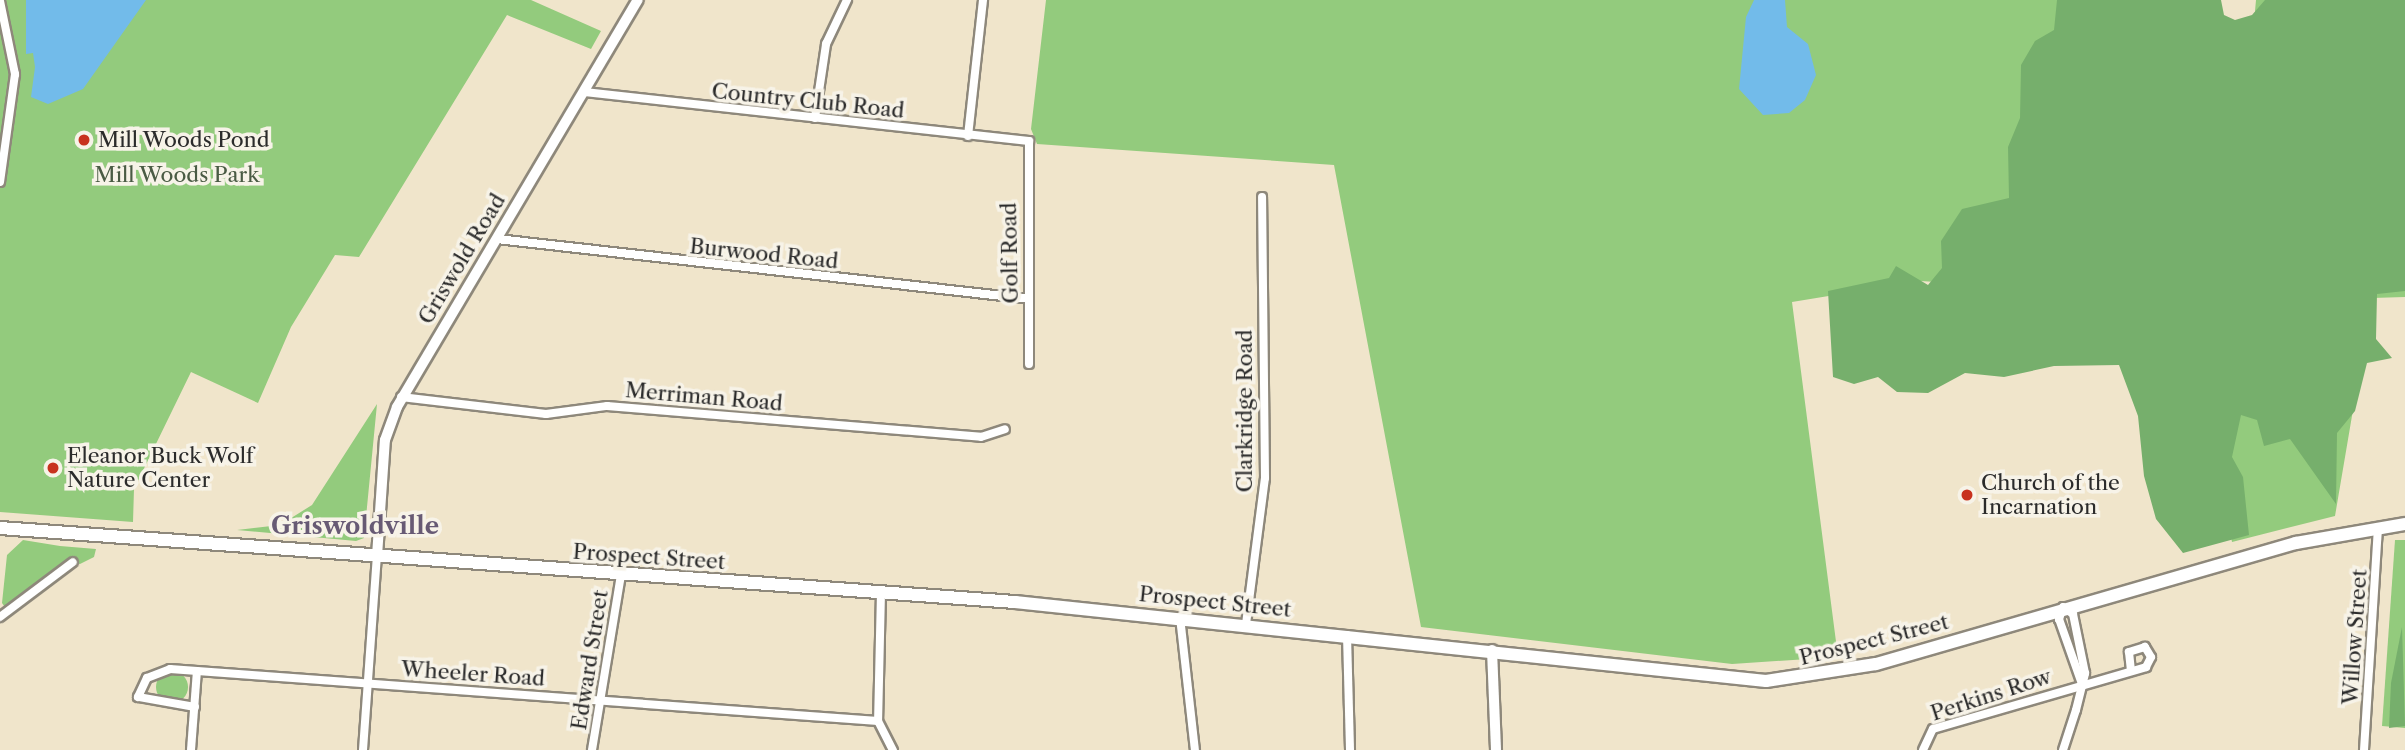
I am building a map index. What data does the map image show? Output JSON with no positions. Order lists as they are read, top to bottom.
{
  "streets": {
    "main road": ["Prospect Street"],
    "street": [
      "Country Club Road",
      "Golf Road",
      "Burwood Road",
      "Griswold Road",
      "Merriman Road",
      "Clarkridge Road",
      "Willow Street",
      "Edward Street",
      "Wheeler Road",
      "Perkins Row"
    ]
  },
  "crossings": [
    ["Country Club Road", "Golf Road"],
    ["Country Club Road", "Griswold Road"],
    ["Golf Road", "Burwood Road"],
    ["Burwood Road", "Griswold Road"],
    ["Griswold Road", "Merriman Road"],
    ["Griswold Road", "Prospect Street"],
    ["Clarkridge Road", "Prospect Street"],
    ["Prospect Street", "Willow Street"],
    ["Prospect Street", "Edward Street"],
    ["Edward Street", "Wheeler Road"]
  ],
  "districts": ["Griswoldville"],
  "parks": ["Mill Woods Park"],
  "places": ["Mill Woods Pond", "Eleanor Buck Wolf Nature Center", "Church of the Incarnation"]
}
